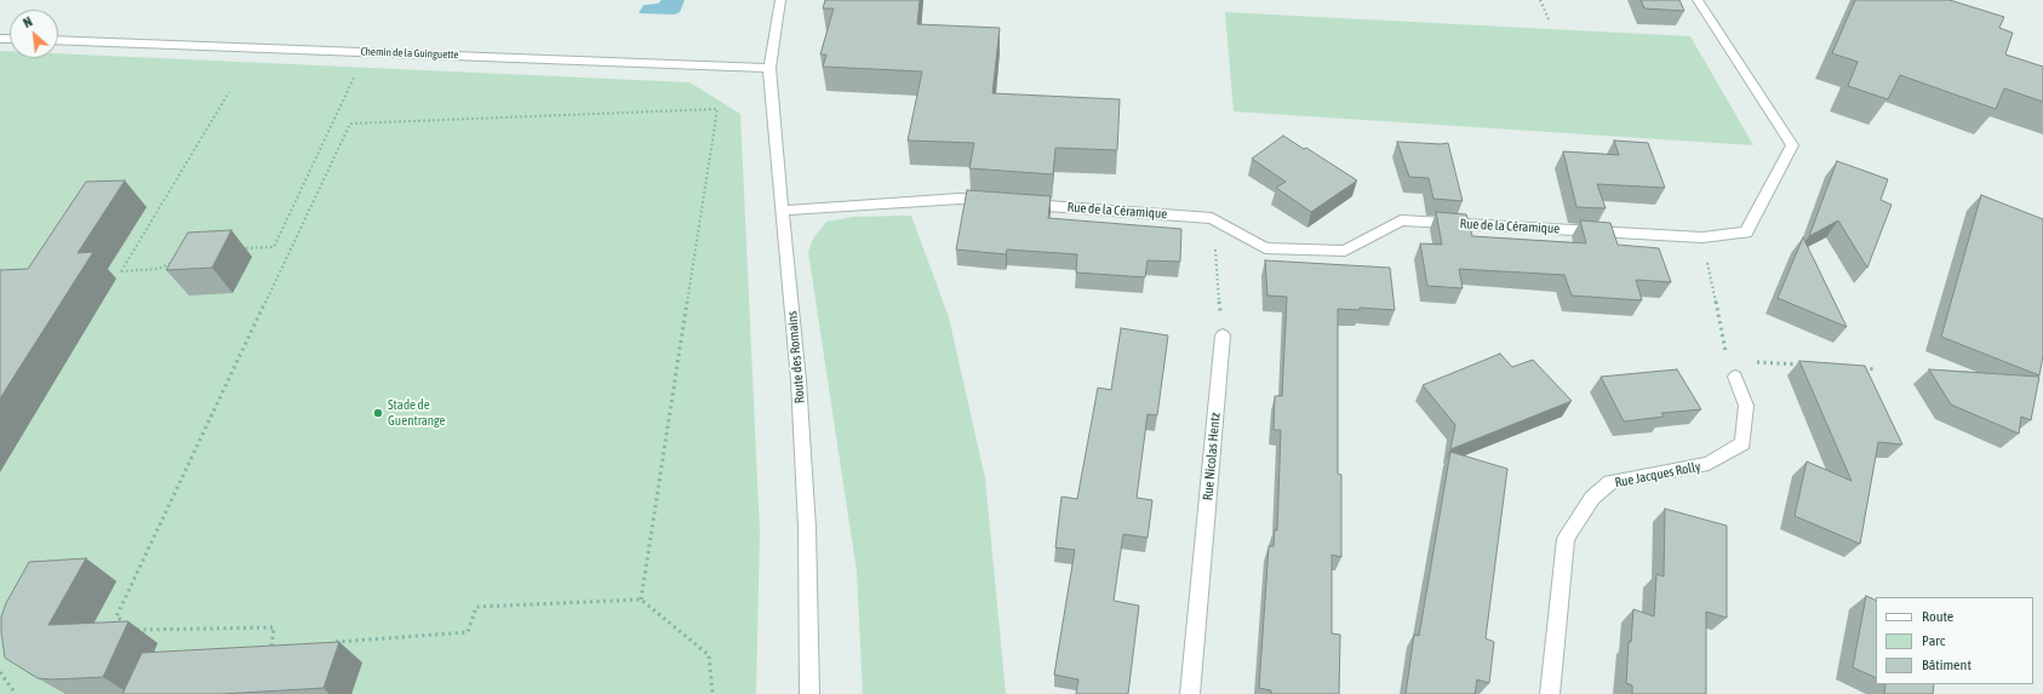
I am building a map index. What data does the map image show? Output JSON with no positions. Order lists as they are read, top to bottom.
{
  "streets": {
    "street": [
      "Chemin de la Guinguette",
      "Rue de la Céramique",
      "Route des Romains",
      "Rue Nicolas Hentz",
      "Rue Jacques Rolly"
    ]
  },
  "crossings": [
    ["Chemin de la Guinguette", "Route des Romains"]
  ],
  "places": ["Stade de Guentrange"],
  "legend": ["Route", "Parc", "Bâtiment"],
  "north": "top left"
}
